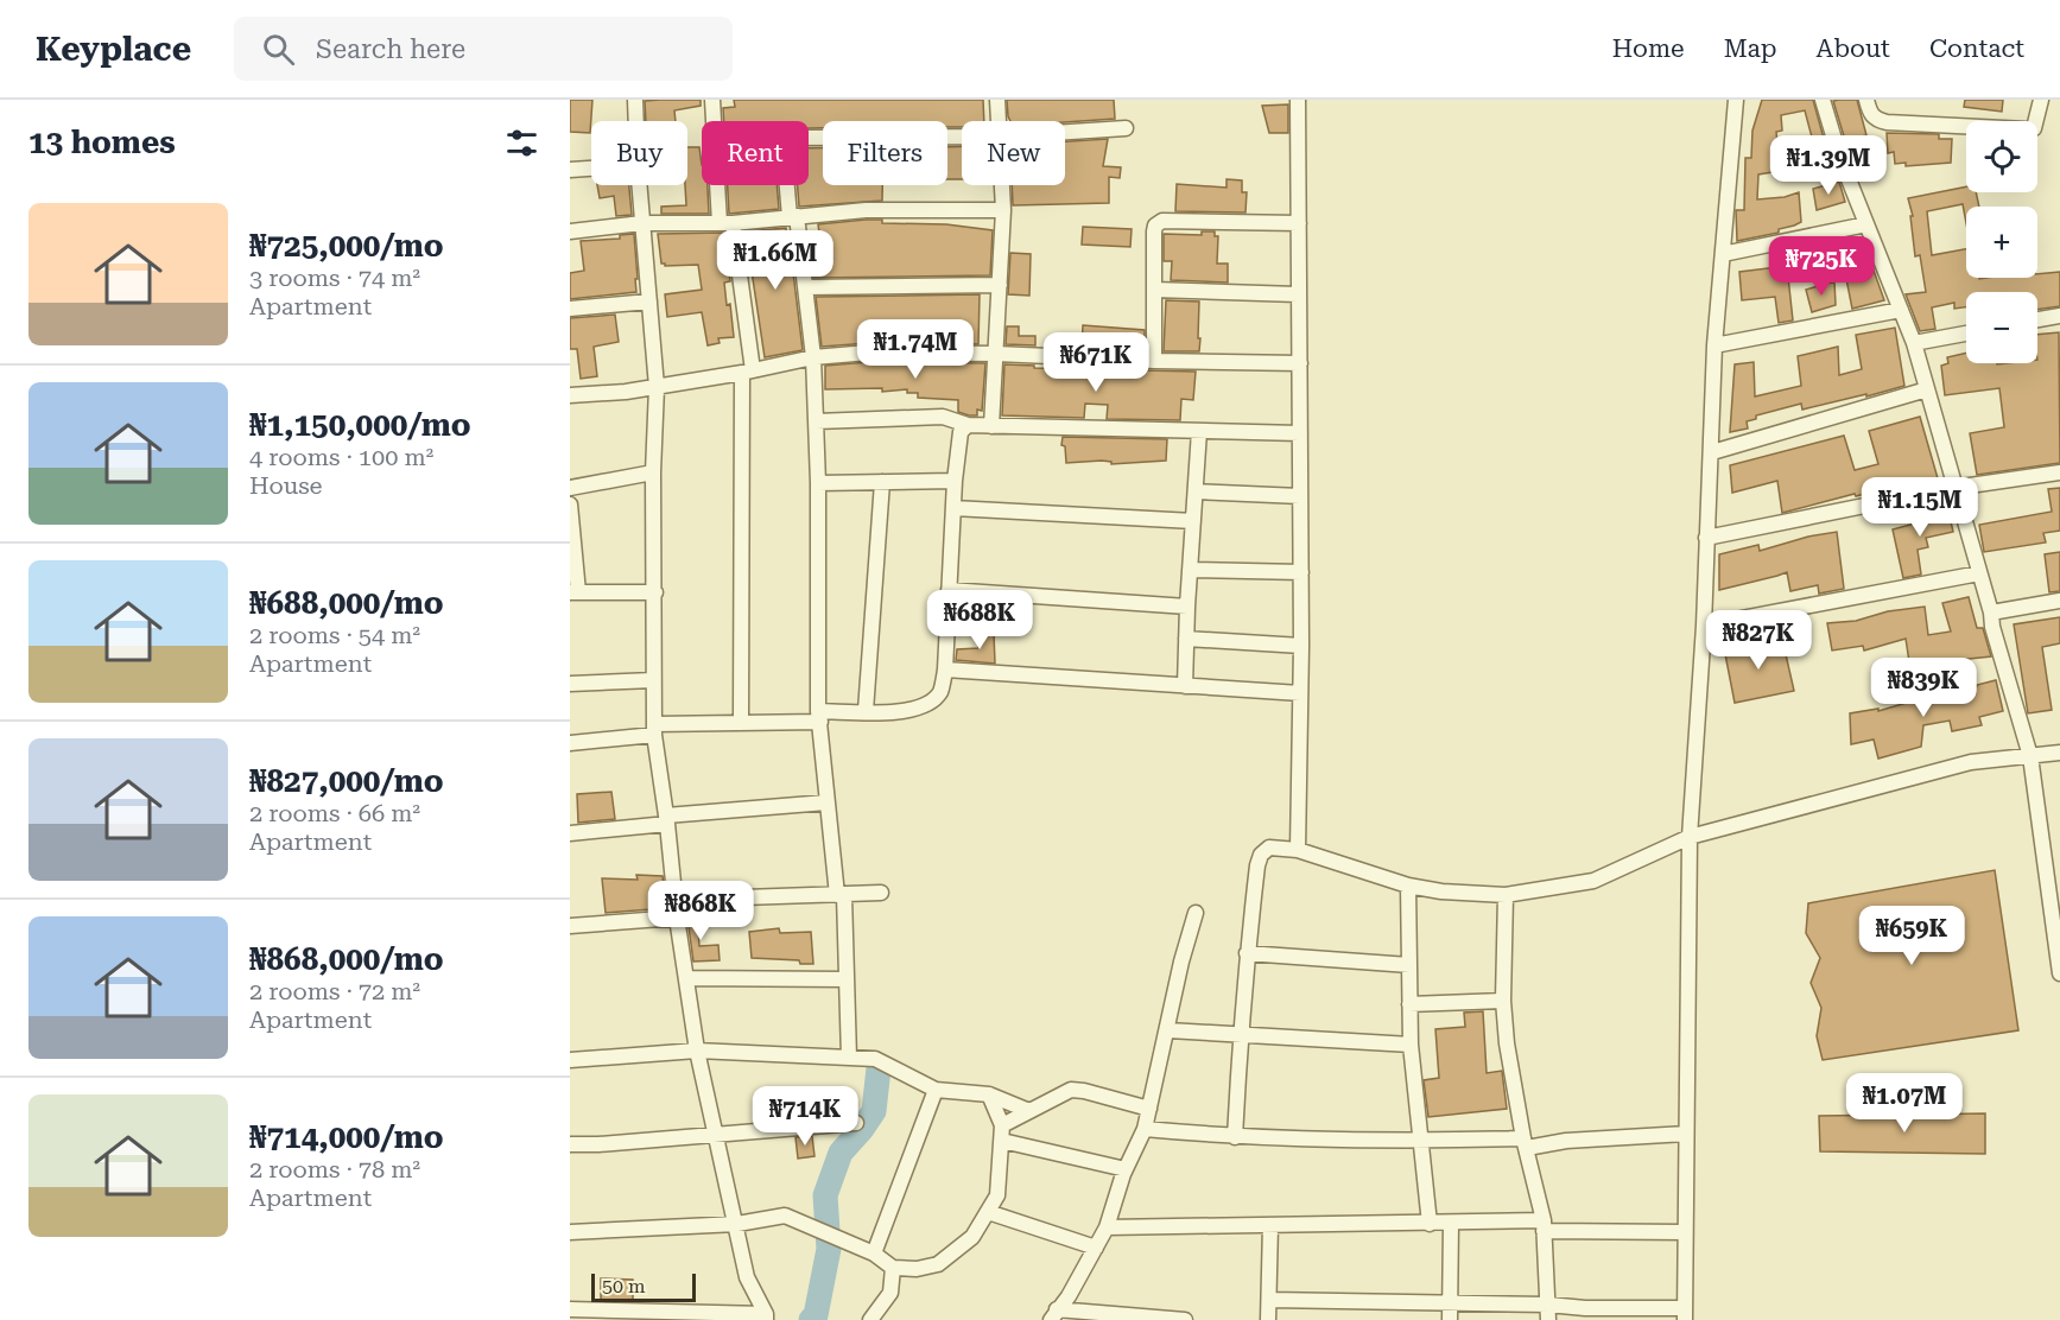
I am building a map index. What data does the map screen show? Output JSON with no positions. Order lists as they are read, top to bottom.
{
  "scale_bar": "50 m",
  "page": {
    "header": "Keyplace",
    "search": "Search here",
    "nav": [
      "Home",
      "Map",
      "About",
      "Contact"
    ],
    "heading": "13 homes",
    "map_buttons": ["+", "−"],
    "chip": [
      "Buy",
      "Rent",
      "Filters",
      "New"
    ],
    "price": [
      "₦1.39M",
      "₦1.66M",
      "₦725K",
      "₦1.74M",
      "₦671K",
      "₦1.15M",
      "₦688K",
      "₦827K",
      "₦839K",
      "₦868K",
      "₦659K",
      "₦1.07M",
      "₦714K"
    ],
    "list": [
      {
        "name": "₦725,000/mo",
        "note": "3 rooms · 74 m² · Apartment"
      },
      {
        "name": "₦1,150,000/mo",
        "note": "4 rooms · 100 m² · House"
      },
      {
        "name": "₦688,000/mo",
        "note": "2 rooms · 54 m² · Apartment"
      },
      {
        "name": "₦827,000/mo",
        "note": "2 rooms · 66 m² · Apartment"
      },
      {
        "name": "₦868,000/mo",
        "note": "2 rooms · 72 m² · Apartment"
      },
      {
        "name": "₦714,000/mo",
        "note": "2 rooms · 78 m² · Apartment"
      }
    ],
    "scale": "50 m"
  }
}
